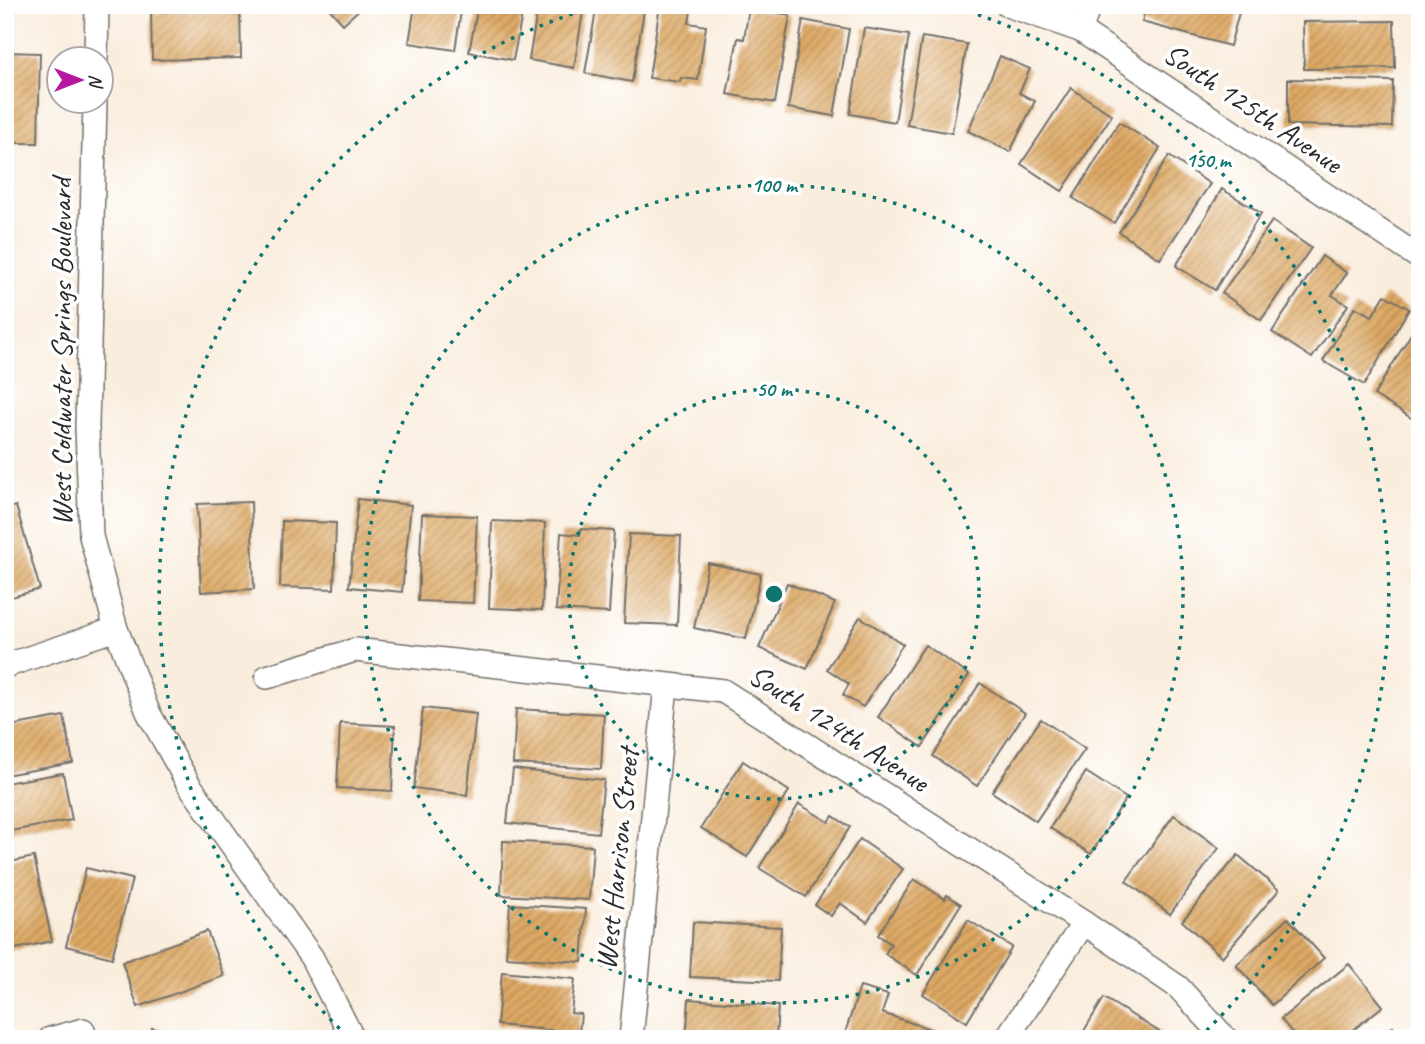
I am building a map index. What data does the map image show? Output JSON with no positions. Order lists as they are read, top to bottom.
{
  "streets": {
    "street": [
      "South 125th Avenue",
      "West Coldwater Springs Boulevard",
      "South 124th Avenue",
      "West Harrison Street"
    ]
  },
  "crossings": [
    ["South 124th Avenue", "West Harrison Street"]
  ],
  "north": "right",
  "rings": ["150 m", "100 m", "50 m"]
}
